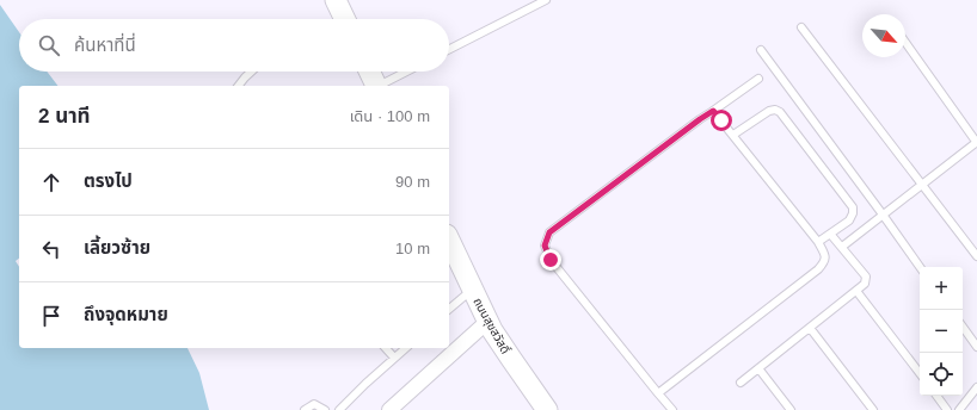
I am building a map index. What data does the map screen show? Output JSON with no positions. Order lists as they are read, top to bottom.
{
  "streets": {
    "main road": ["ถนนสุขสวัสดิ์"]
  },
  "north": "bottom right",
  "page": {
    "search": "ค้นหาที่นี่",
    "heading": ["2 นาที", "เดิน · 100 m"],
    "list": [
      ["ตรงไป", "90 m"],
      ["เลี้ยวซ้าย", "10 m"],
      "ถึงจุดหมาย"
    ],
    "map_buttons": ["+", "−"]
  }
}
